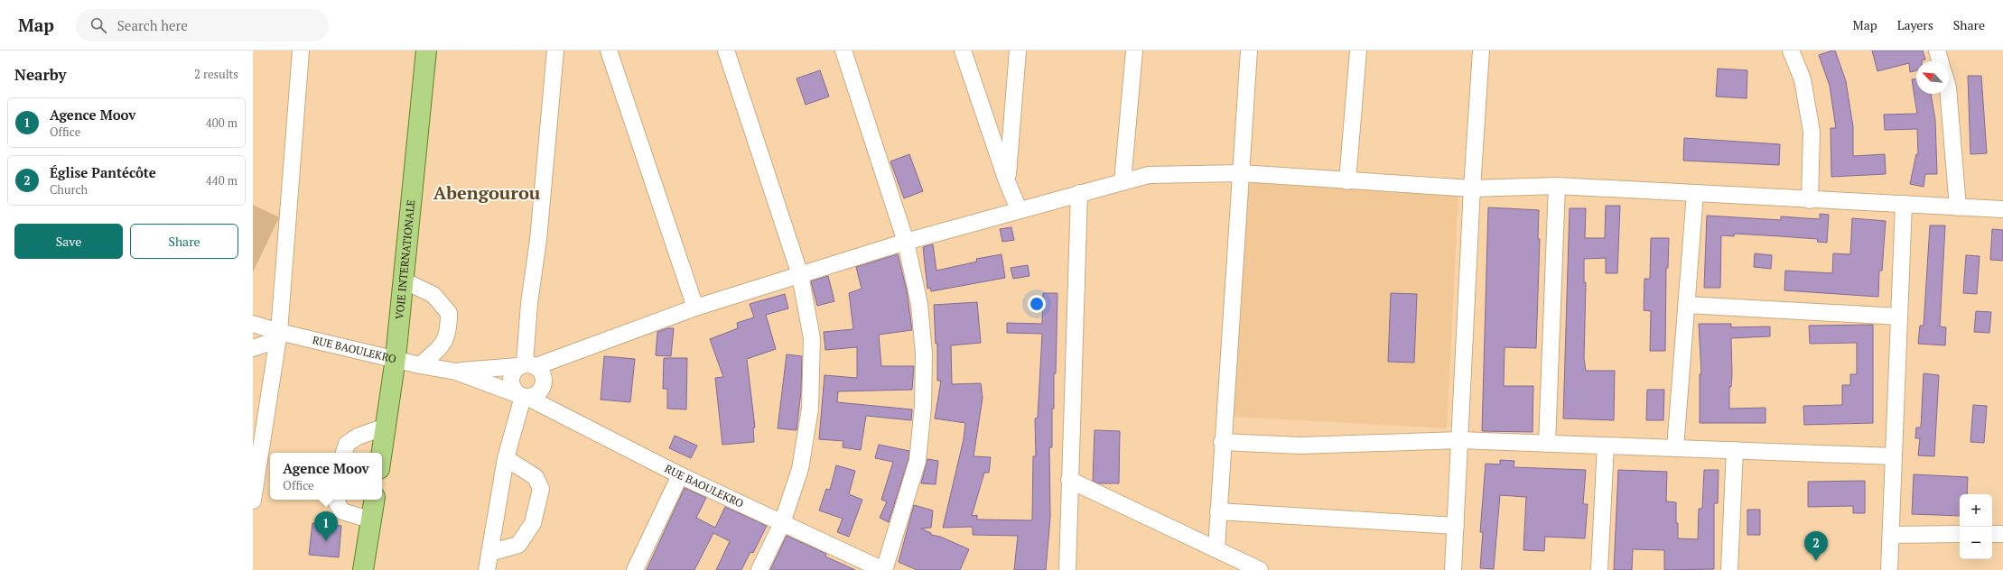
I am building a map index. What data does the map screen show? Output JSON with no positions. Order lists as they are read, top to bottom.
{
  "streets": {
    "main road": ["VOIE INTERNATIONALE"],
    "street": ["RUE BAOULEKRO"]
  },
  "crossings": [
    ["VOIE INTERNATIONALE", "RUE BAOULEKRO"]
  ],
  "districts": ["Abengourou"],
  "north": "top left",
  "page": {
    "header": "Map",
    "search": "Search here",
    "nav": ["Map", "Layers", "Share"],
    "heading": ["Nearby", "2 results"],
    "list": [
      {
        "mark": "1",
        "name": "Agence Moov",
        "note": "Office",
        "value": "400 m"
      },
      {
        "mark": "2",
        "name": "Église Pantécôte",
        "note": "Church",
        "value": "440 m"
      }
    ],
    "buttons": ["Save", "Share"],
    "popup": ["Agence Moov", "Office"],
    "map_buttons": ["+", "−"],
    "pins": ["1", "2"]
  }
}
